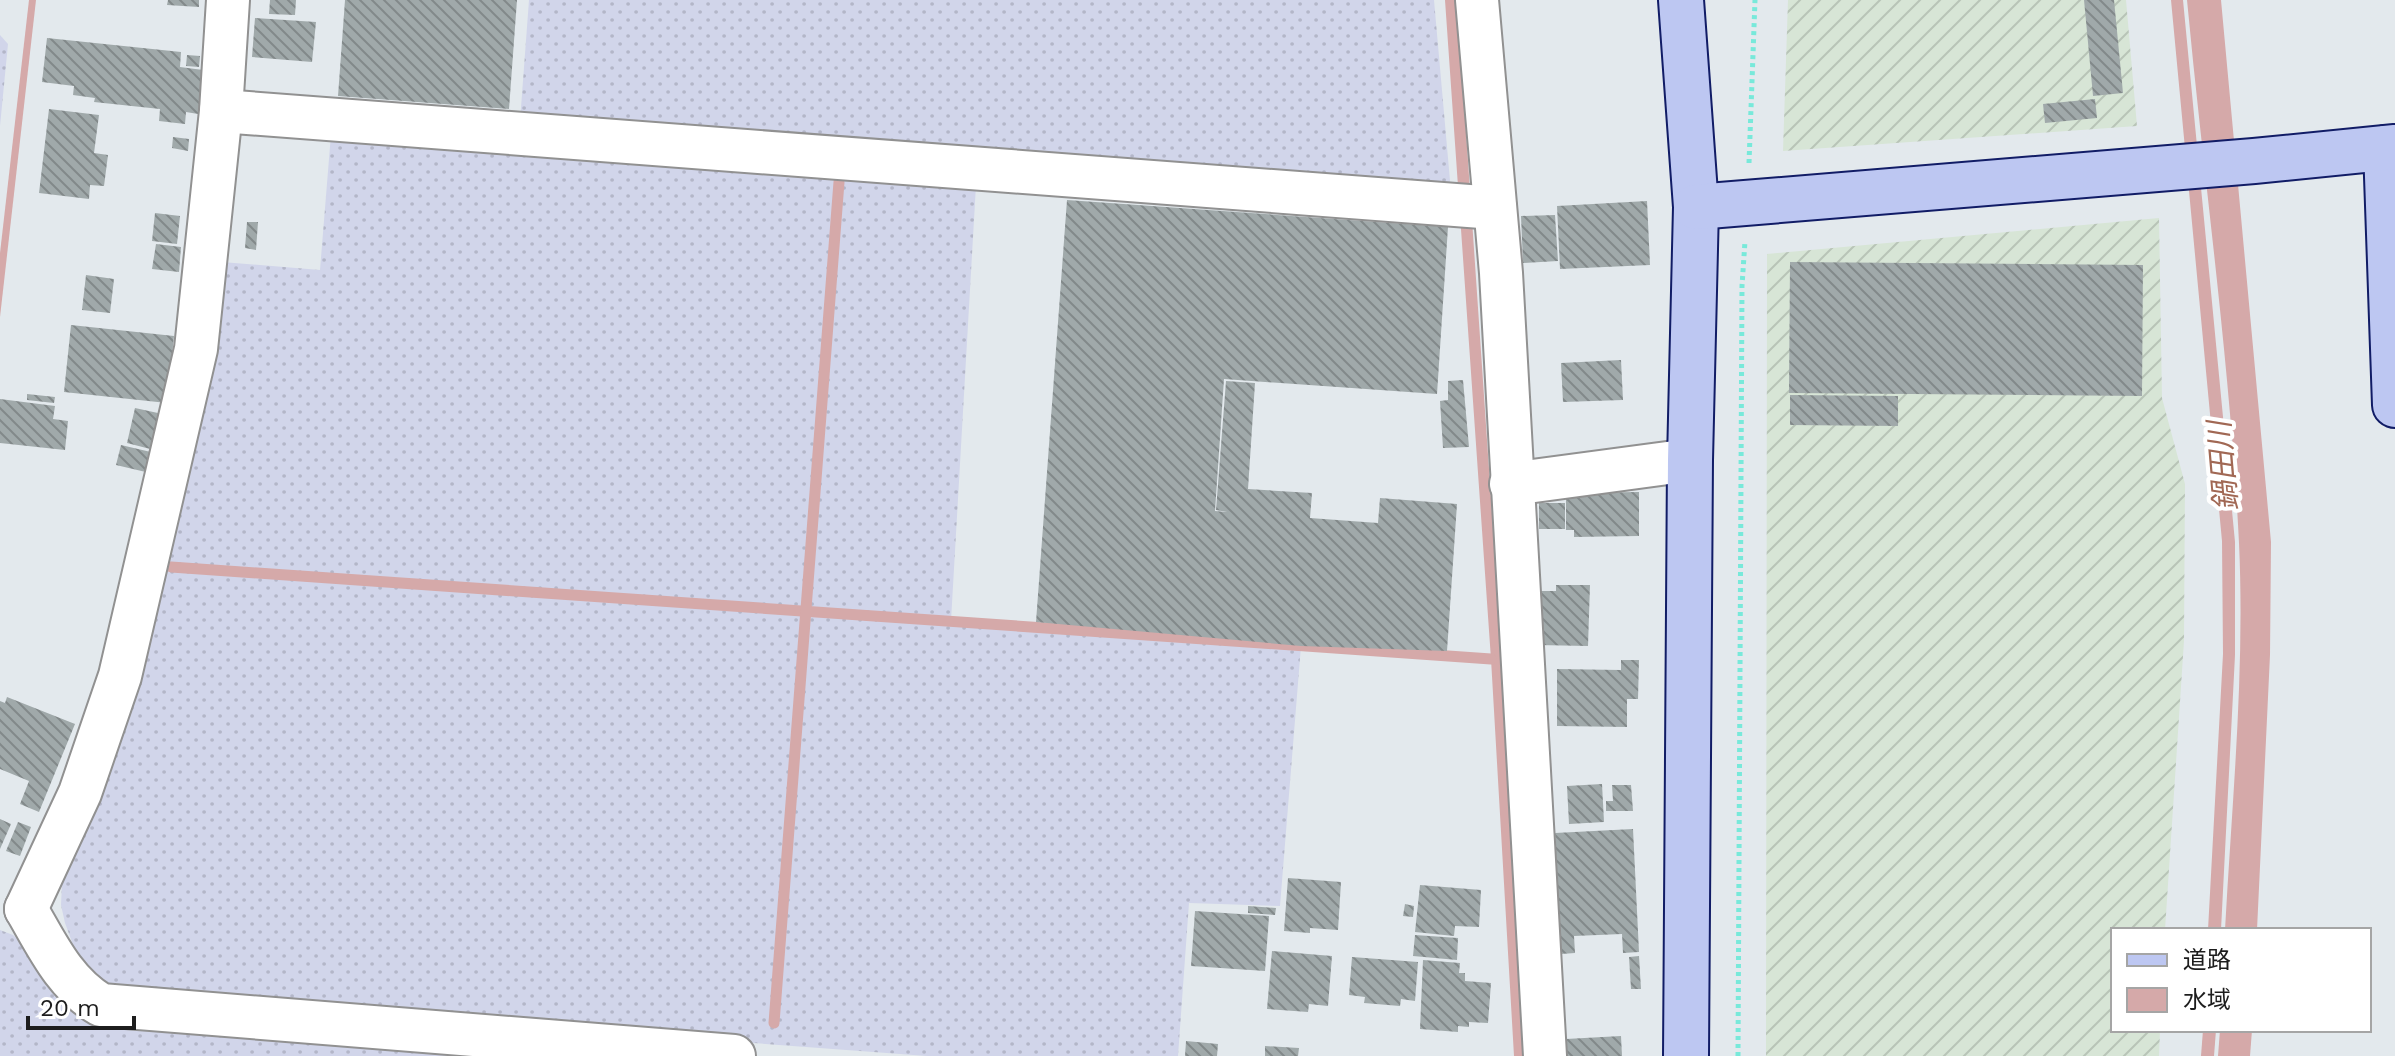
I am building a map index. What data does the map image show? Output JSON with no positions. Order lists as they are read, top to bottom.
{
  "water": ["鍋田川"],
  "legend": ["道路", "水域"],
  "scale_bar": "20 m"
}
